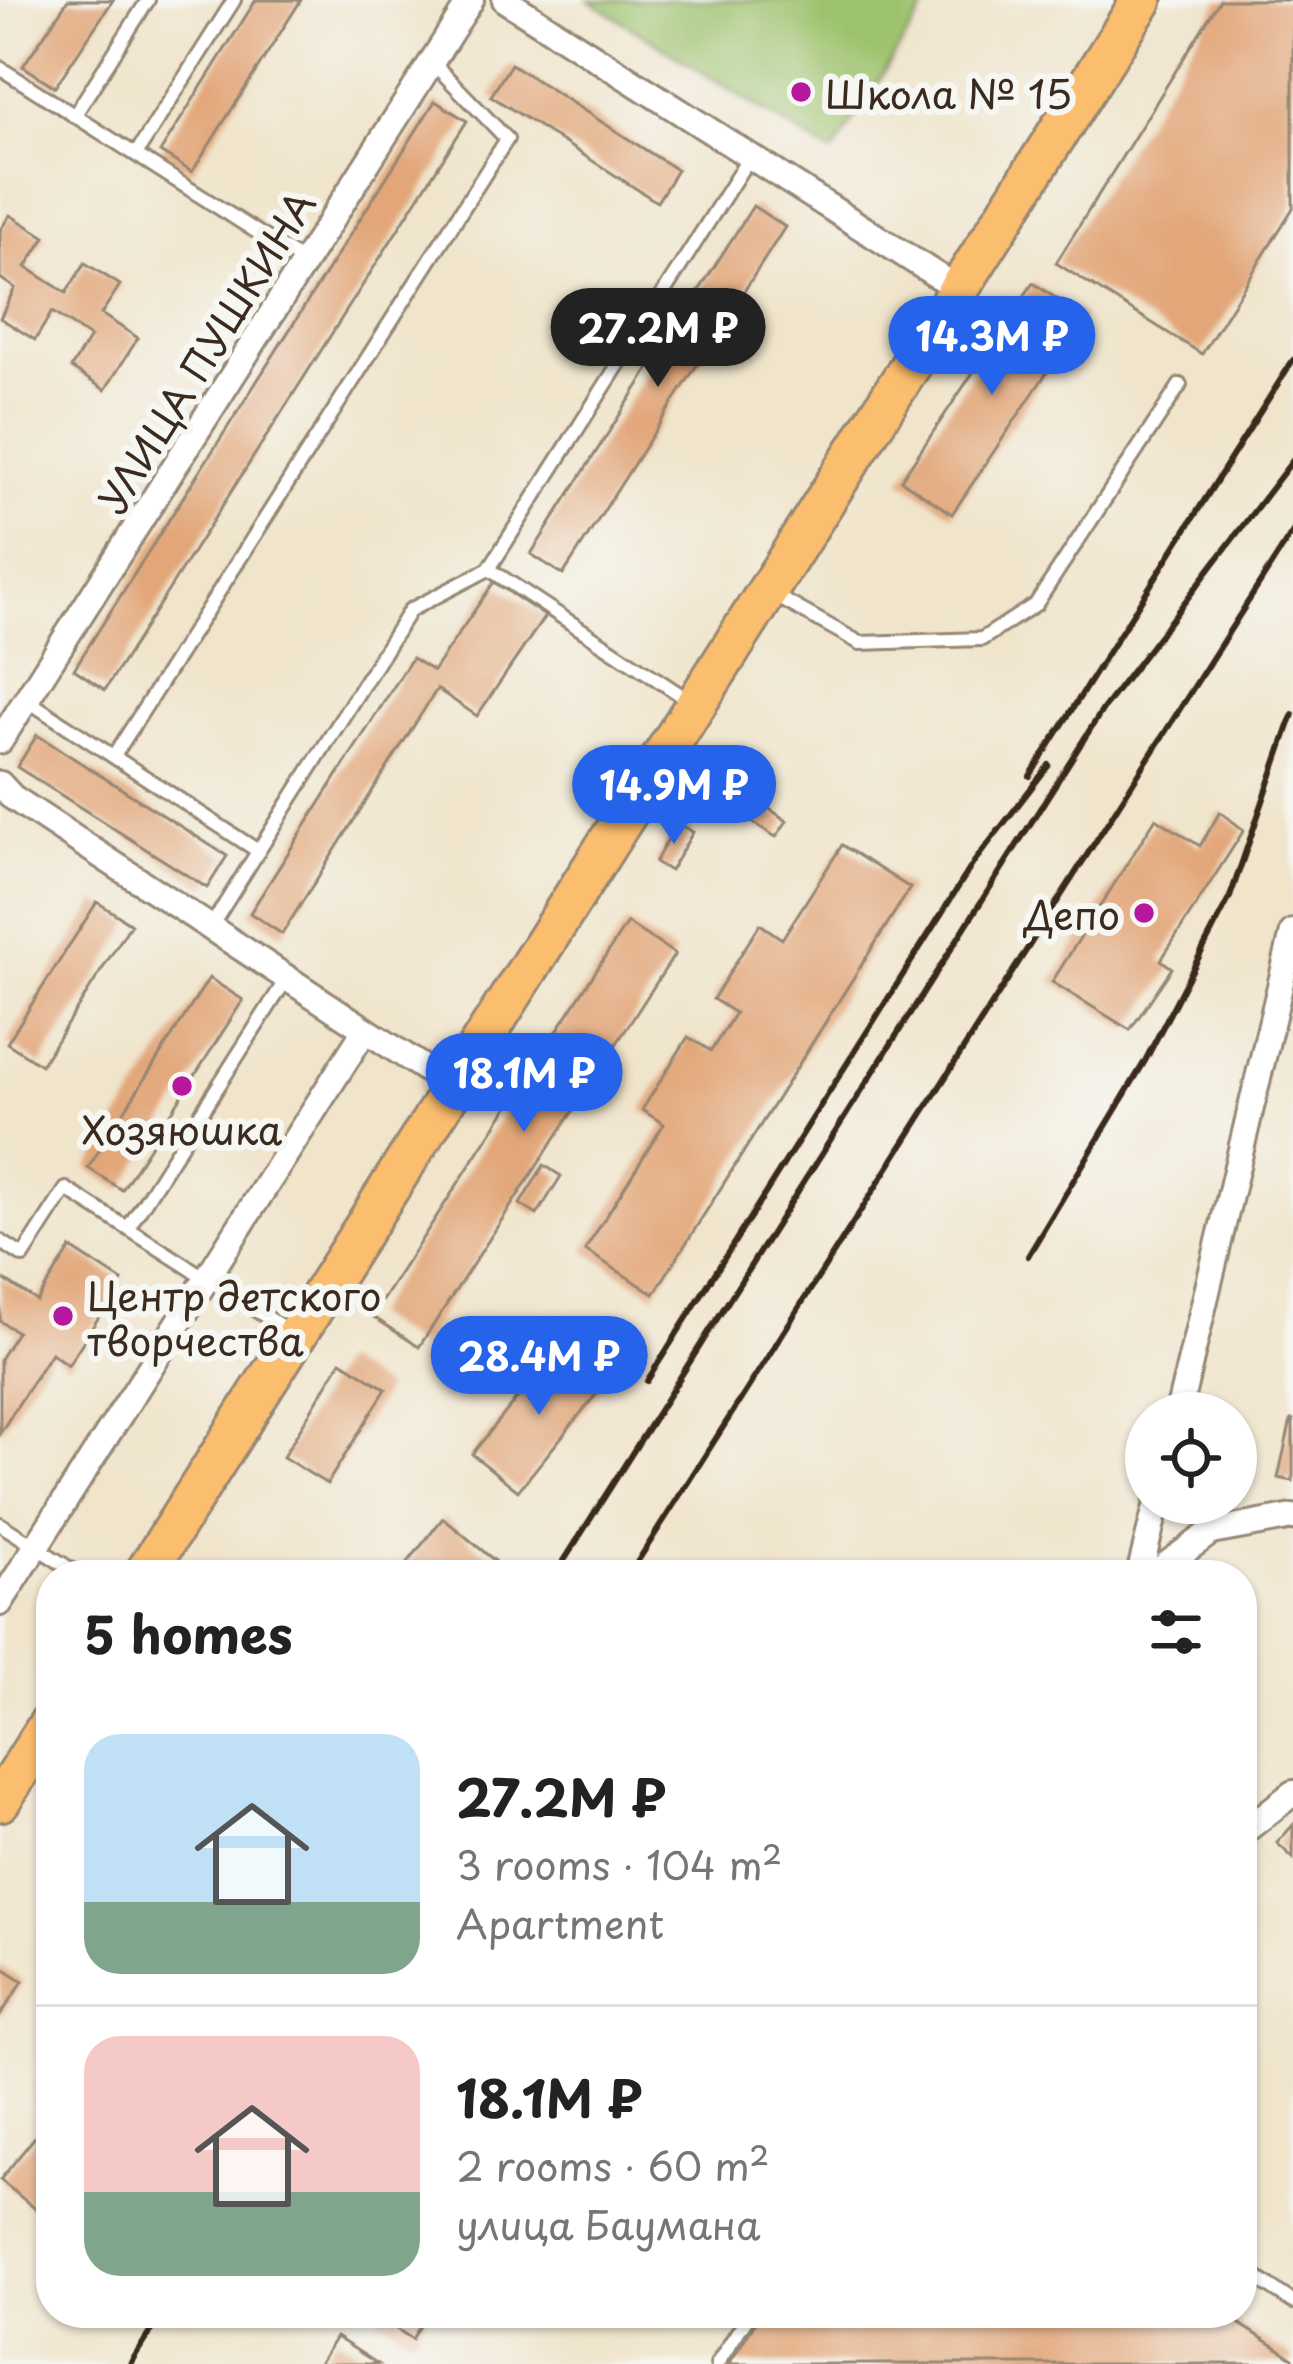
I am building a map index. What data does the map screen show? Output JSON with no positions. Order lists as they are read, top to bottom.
{
  "streets": {
    "street": ["УЛИЦА ПУШКИНА"]
  },
  "places": [
    "Школа № 15",
    "Депо",
    "Хозяюшка",
    "Центр детского творчества"
  ],
  "page": {
    "price": [
      "27.2M ₽",
      "14.3M ₽",
      "14.9M ₽",
      "18.1M ₽",
      "28.4M ₽"
    ],
    "heading": "5 homes",
    "list": [
      {
        "name": "27.2M ₽",
        "note": "3 rooms · 104 m² · Apartment"
      },
      {
        "name": "18.1M ₽",
        "note": "2 rooms · 60 m² · улица Баумана"
      }
    ]
  }
}
